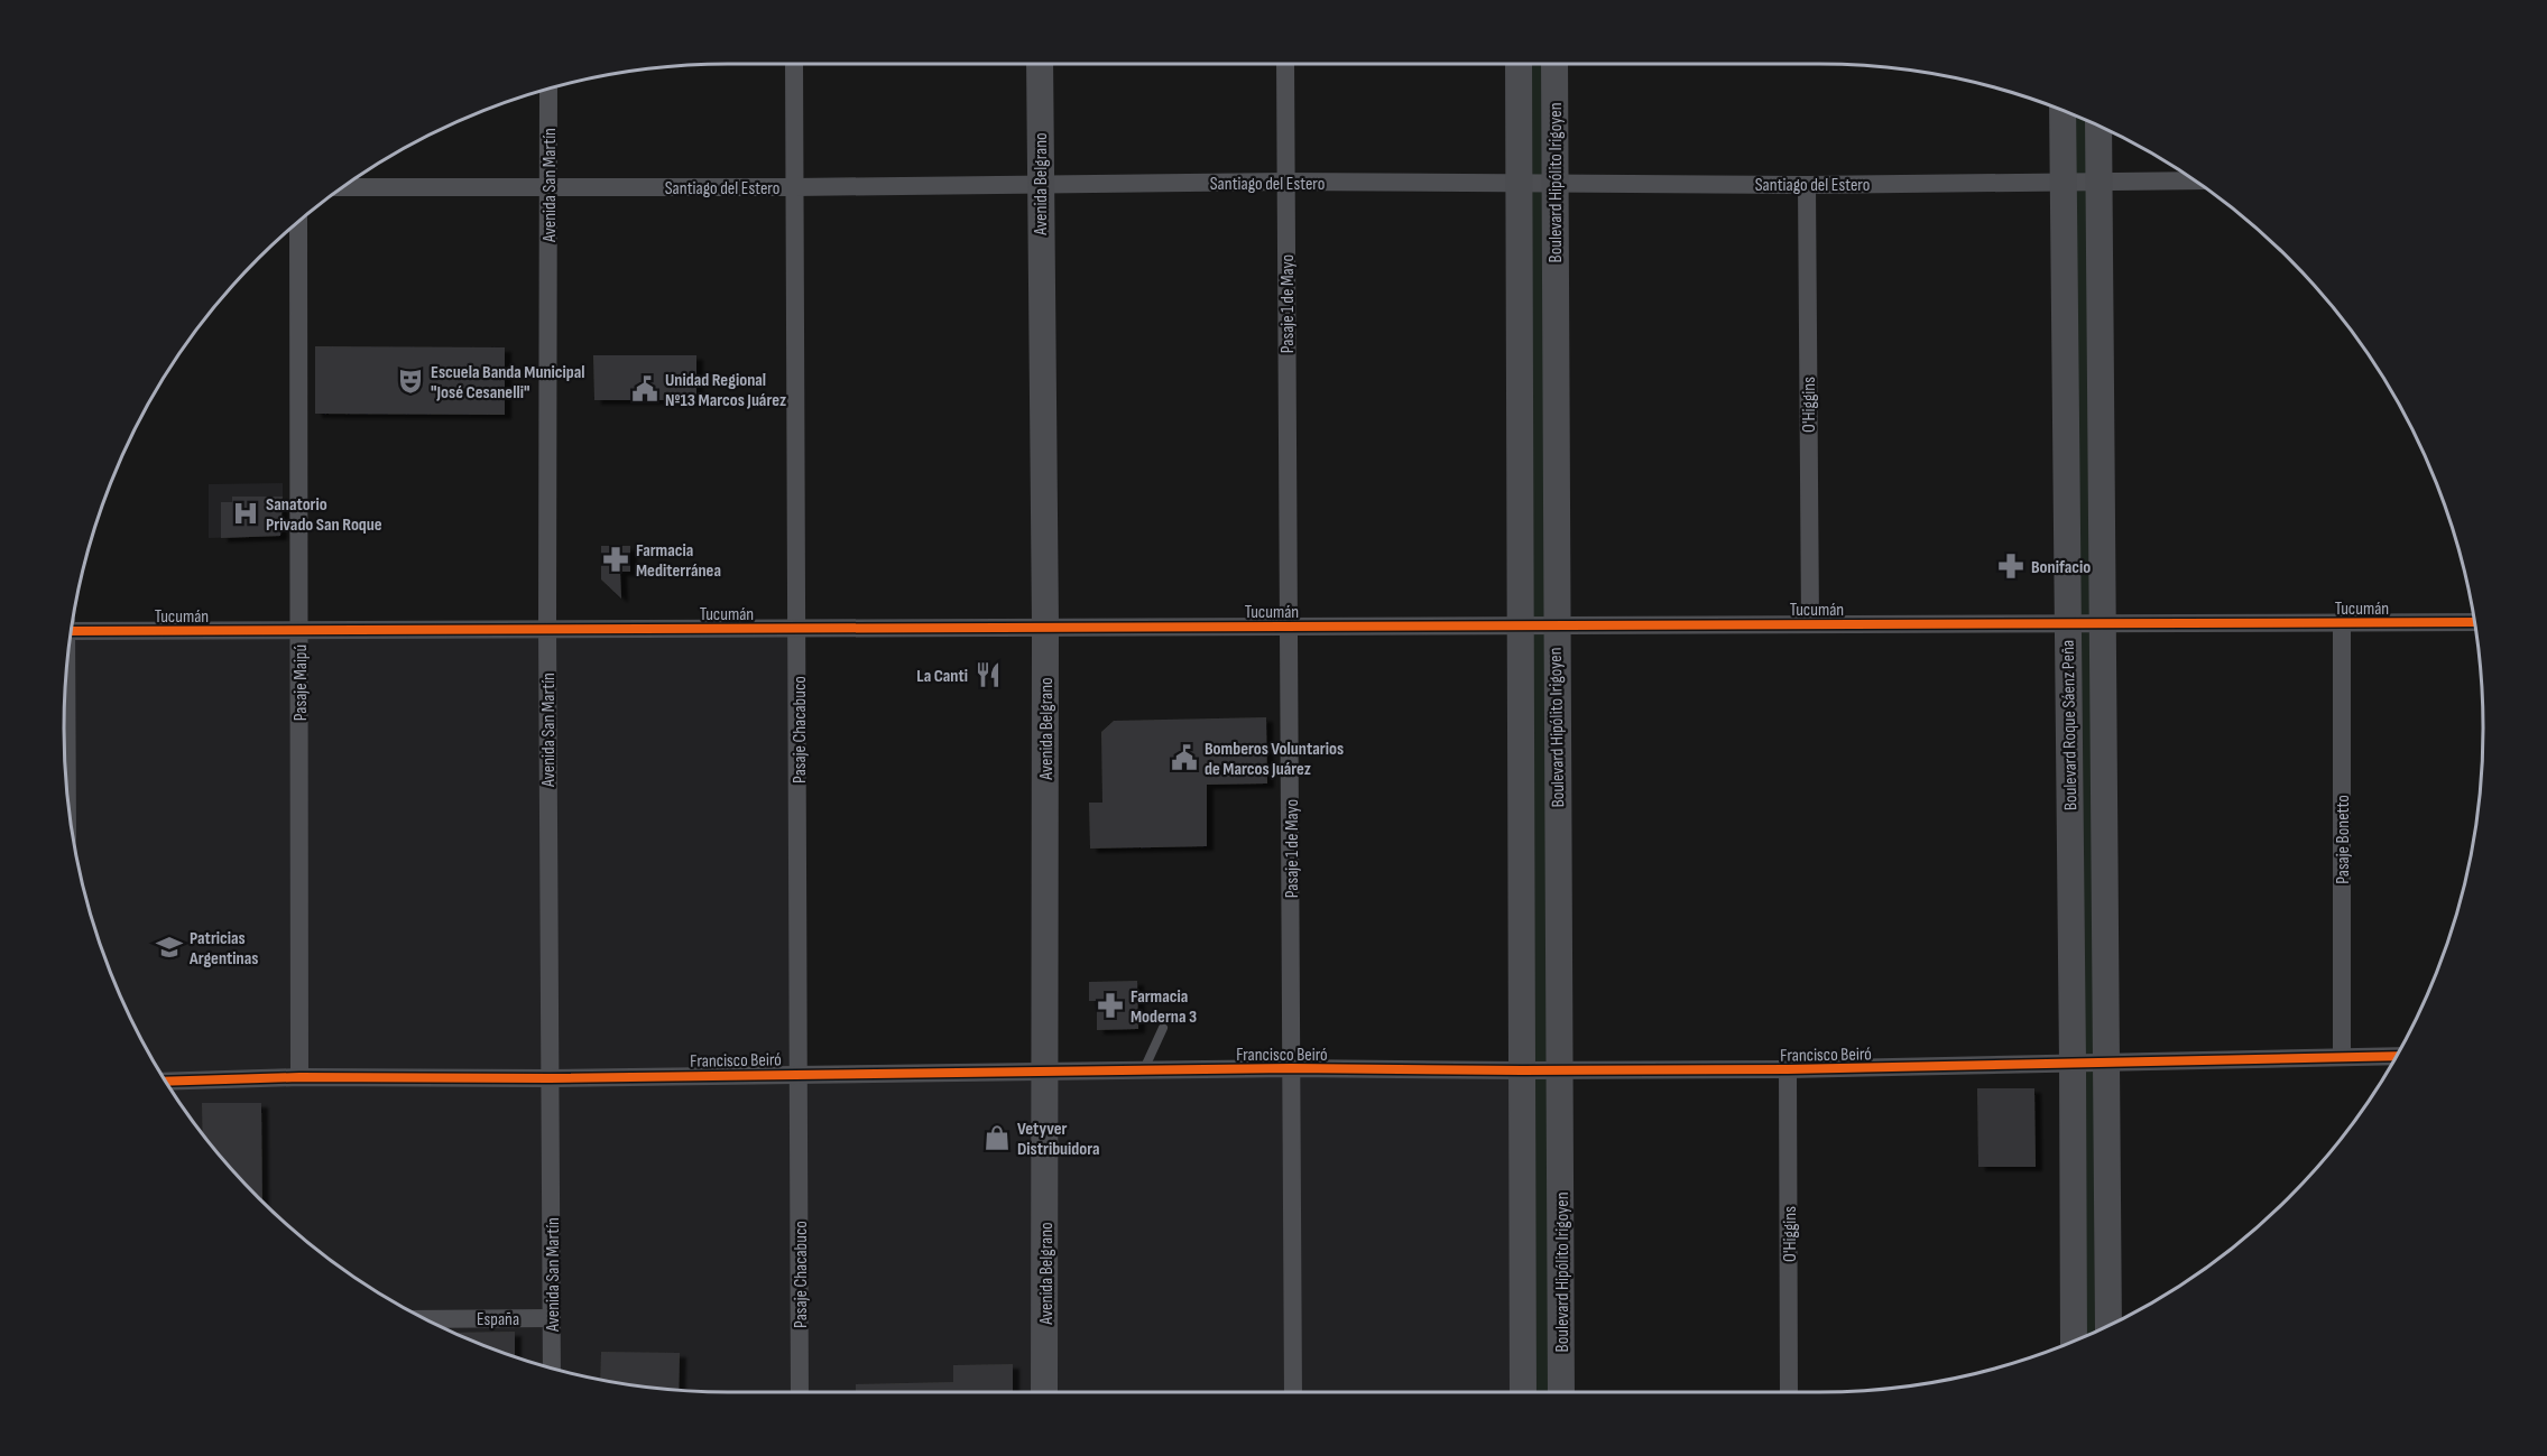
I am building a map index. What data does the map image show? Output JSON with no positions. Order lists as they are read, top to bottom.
{
  "streets": {
    "street": [
      "Santiago del Estero",
      "Boulevard Hipólito Irigoyen",
      "Avenida Belgrano",
      "Avenida San Martín",
      "Pasaje 1 de Mayo",
      "O'Higgins",
      "Tucumán",
      "Pasaje Maipú",
      "Boulevard Roque Sáenz Peña",
      "Pasaje Chacabuco",
      "Pasaje Bonetto",
      "Francisco Beiró",
      "España"
    ]
  },
  "crossings": [
    ["Santiago del Estero", "Boulevard Hipólito Irigoyen"],
    ["Santiago del Estero", "Avenida Belgrano"],
    ["Santiago del Estero", "Avenida San Martín"],
    ["Santiago del Estero", "Pasaje 1 de Mayo"],
    ["Santiago del Estero", "O'Higgins"],
    ["Santiago del Estero", "Boulevard Roque Sáenz Peña"],
    ["Santiago del Estero", "Pasaje Chacabuco"],
    ["Boulevard Hipólito Irigoyen", "Tucumán"],
    ["Boulevard Hipólito Irigoyen", "Francisco Beiró"],
    ["Avenida Belgrano", "Tucumán"],
    ["Avenida Belgrano", "Francisco Beiró"],
    ["Avenida San Martín", "Tucumán"],
    ["Avenida San Martín", "Francisco Beiró"],
    ["Avenida San Martín", "España"],
    ["Pasaje 1 de Mayo", "Tucumán"],
    ["Pasaje 1 de Mayo", "Francisco Beiró"],
    ["O'Higgins", "Tucumán"],
    ["O'Higgins", "Francisco Beiró"],
    ["Tucumán", "Pasaje Maipú"],
    ["Tucumán", "Boulevard Roque Sáenz Peña"],
    ["Tucumán", "Pasaje Chacabuco"],
    ["Tucumán", "Pasaje Bonetto"],
    ["Pasaje Maipú", "Francisco Beiró"],
    ["Boulevard Roque Sáenz Peña", "Francisco Beiró"],
    ["Pasaje Chacabuco", "Francisco Beiró"],
    ["Pasaje Bonetto", "Francisco Beiró"]
  ],
  "places": {
    "theatre": ["Escuela Banda Municipal \"José Cesanelli\""],
    "public building": ["Unidad Regional Nº13 Marcos Juárez", "Bomberos Voluntarios de Marcos Juárez"],
    "hospital": ["Sanatorio Privado San Roque"],
    "pharmacy": ["Farmacia Mediterránea", "Bonifacio", "Farmacia Moderna 3"],
    "restaurant": ["La Canti"],
    "school or university": ["Patricias Argentinas"],
    "shop": ["Vetyver Distribuidora"]
  }
}
